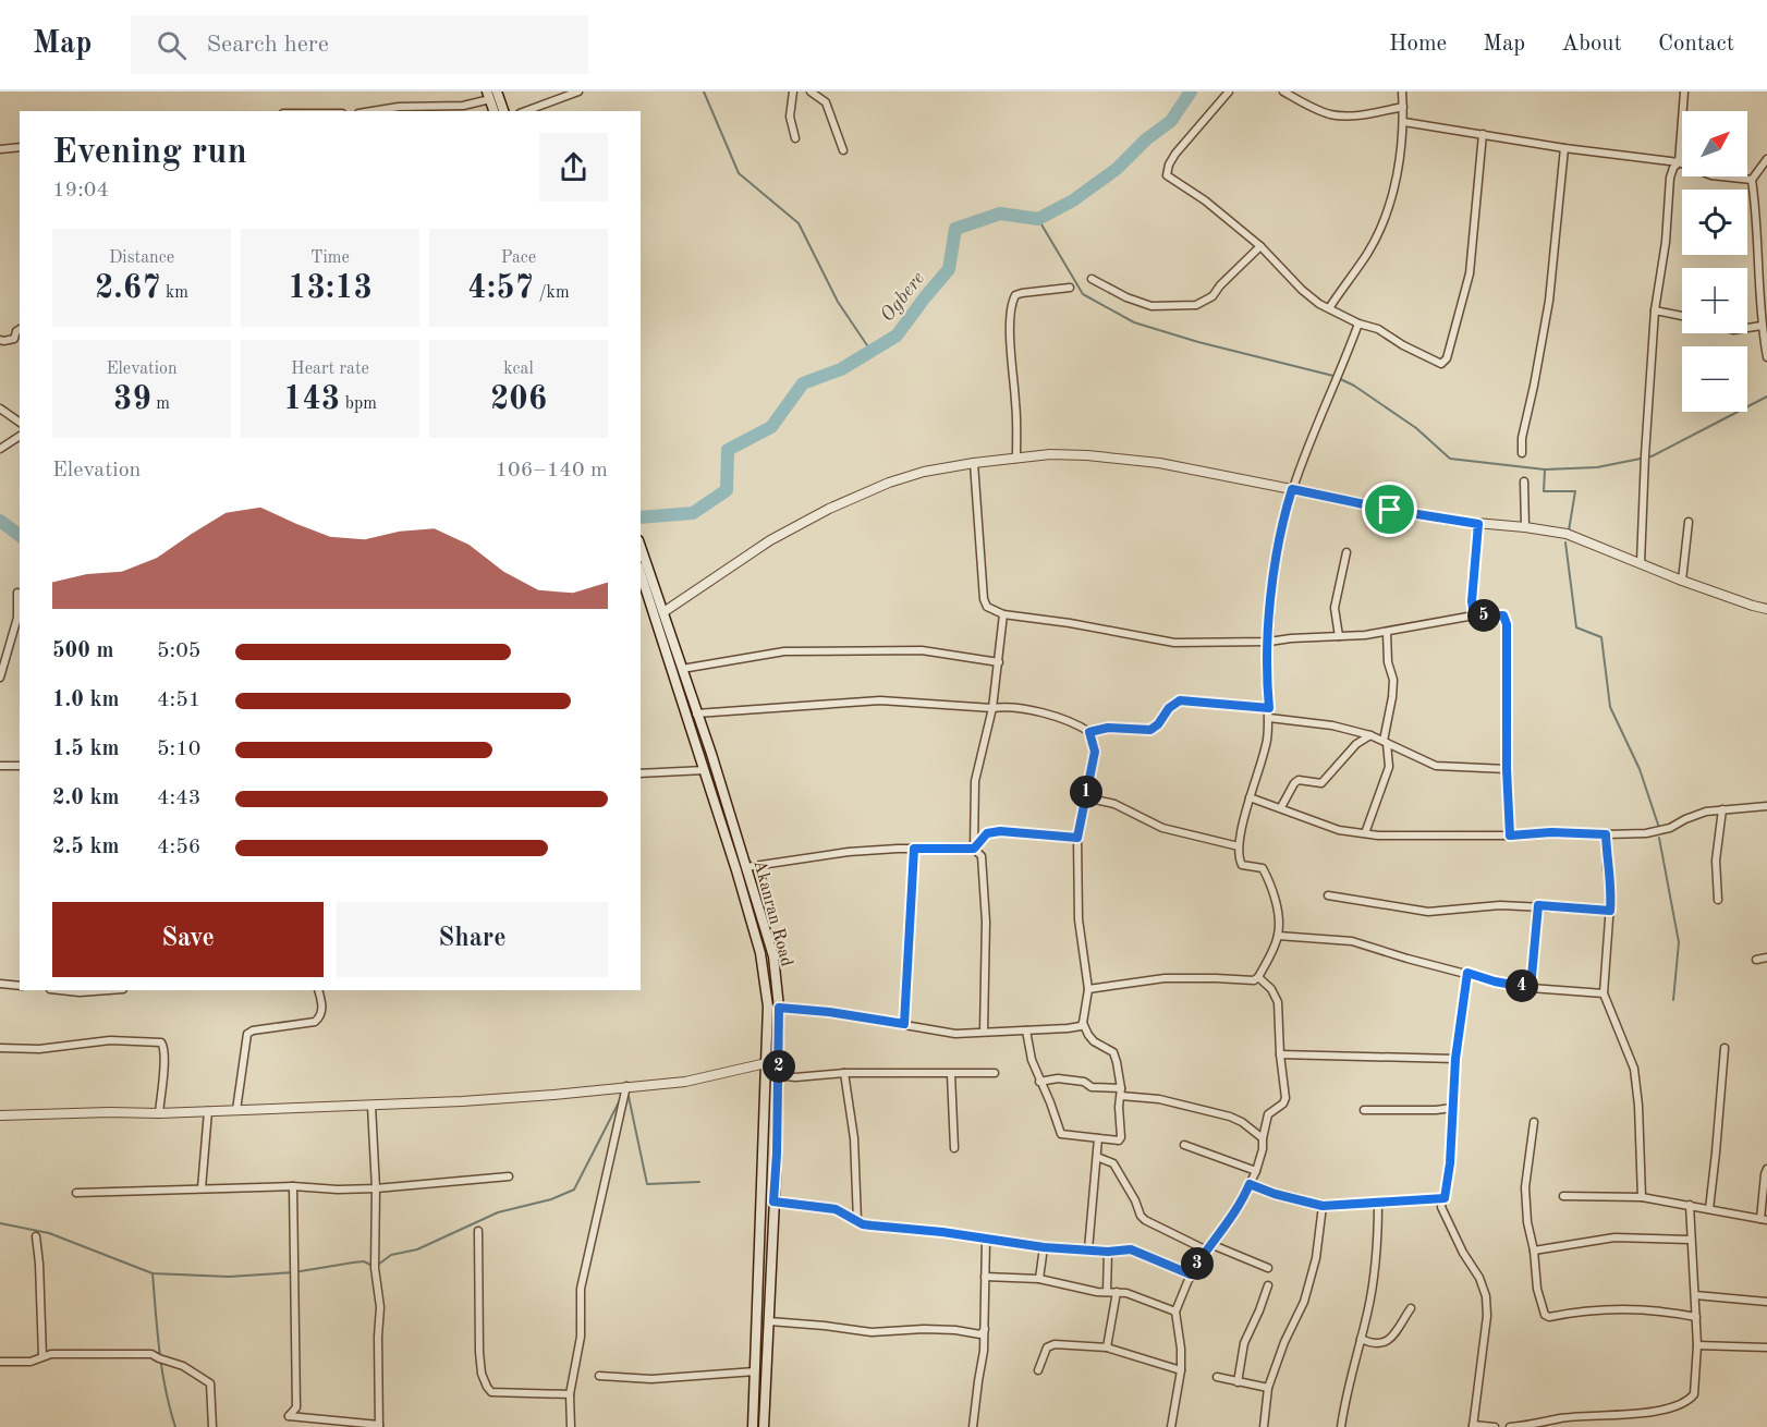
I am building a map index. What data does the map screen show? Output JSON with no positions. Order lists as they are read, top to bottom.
{
  "streets": {
    "main road": ["Akanran Road"]
  },
  "water": ["Ogbere"],
  "north": "top right",
  "page": {
    "header": "Map",
    "search": "Search here",
    "nav": [
      "Home",
      "Map",
      "About",
      "Contact"
    ],
    "map_buttons": ["+", "−"],
    "heading": ["Evening run", "19:04"],
    "stats": [
      ["Distance", "2.67 km"],
      ["Time", "13:13"],
      ["Pace", "4:57 /km"],
      ["Elevation", "39 m"],
      ["Heart rate", "143 bpm"],
      ["kcal", "206"]
    ],
    "chart": ["Elevation", "106–140 m"],
    "pins": [
      "5",
      "1",
      "4",
      "2",
      "3"
    ],
    "list": [
      {
        "name": "500 m",
        "note": "5:05"
      },
      {
        "name": "1.0 km",
        "note": "4:51"
      },
      {
        "name": "1.5 km",
        "note": "5:10"
      },
      {
        "name": "2.0 km",
        "note": "4:43"
      },
      {
        "name": "2.5 km",
        "note": "4:56"
      }
    ],
    "buttons": ["Save", "Share"]
  }
}
